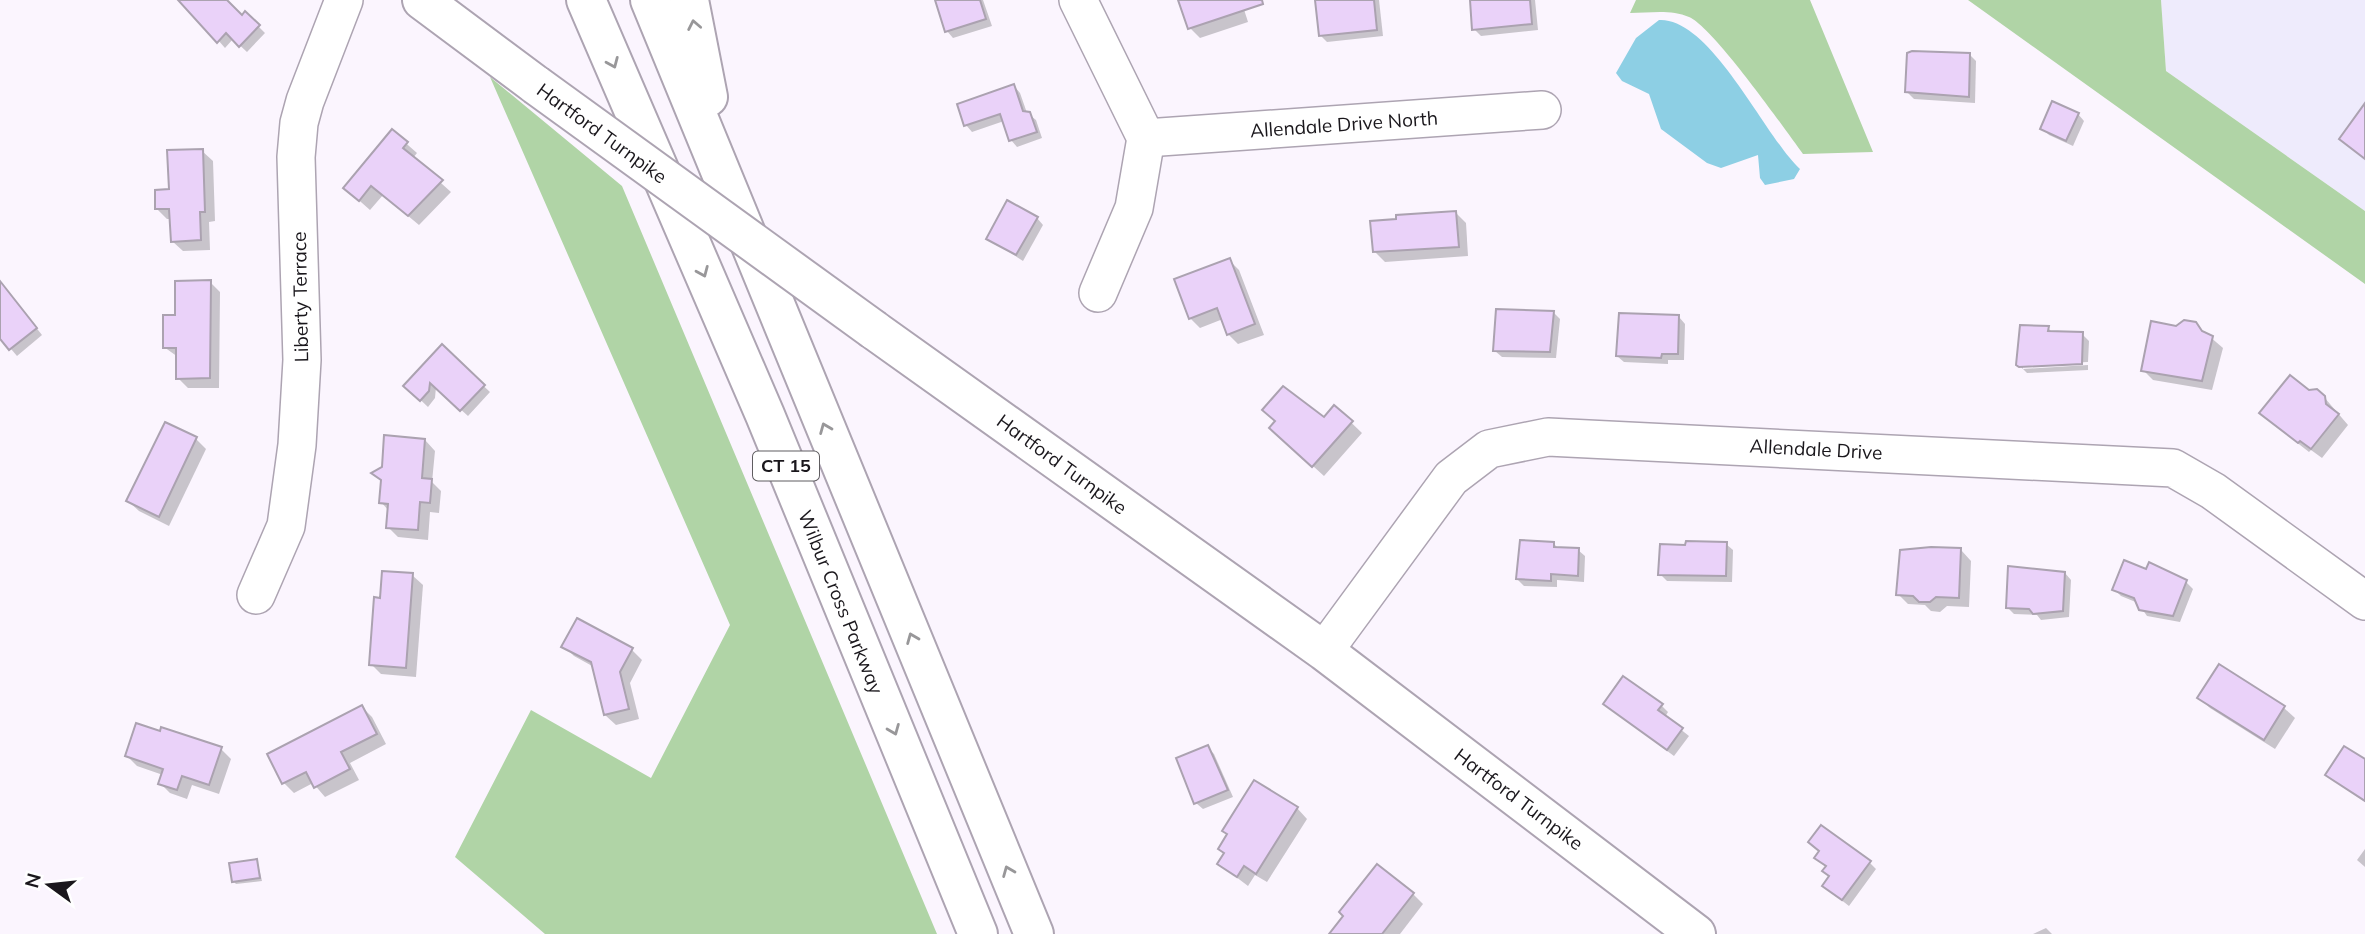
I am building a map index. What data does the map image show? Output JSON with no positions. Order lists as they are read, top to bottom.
{
  "streets": {
    "main road": ["Hartford Turnpike", "CT 15", "Wilbur Cross Parkway"],
    "street": ["Allendale Drive North", "Liberty Terrace", "Allendale Drive"]
  },
  "crossings": [
    ["Hartford Turnpike", "Allendale Drive"]
  ],
  "north": "left"
}
